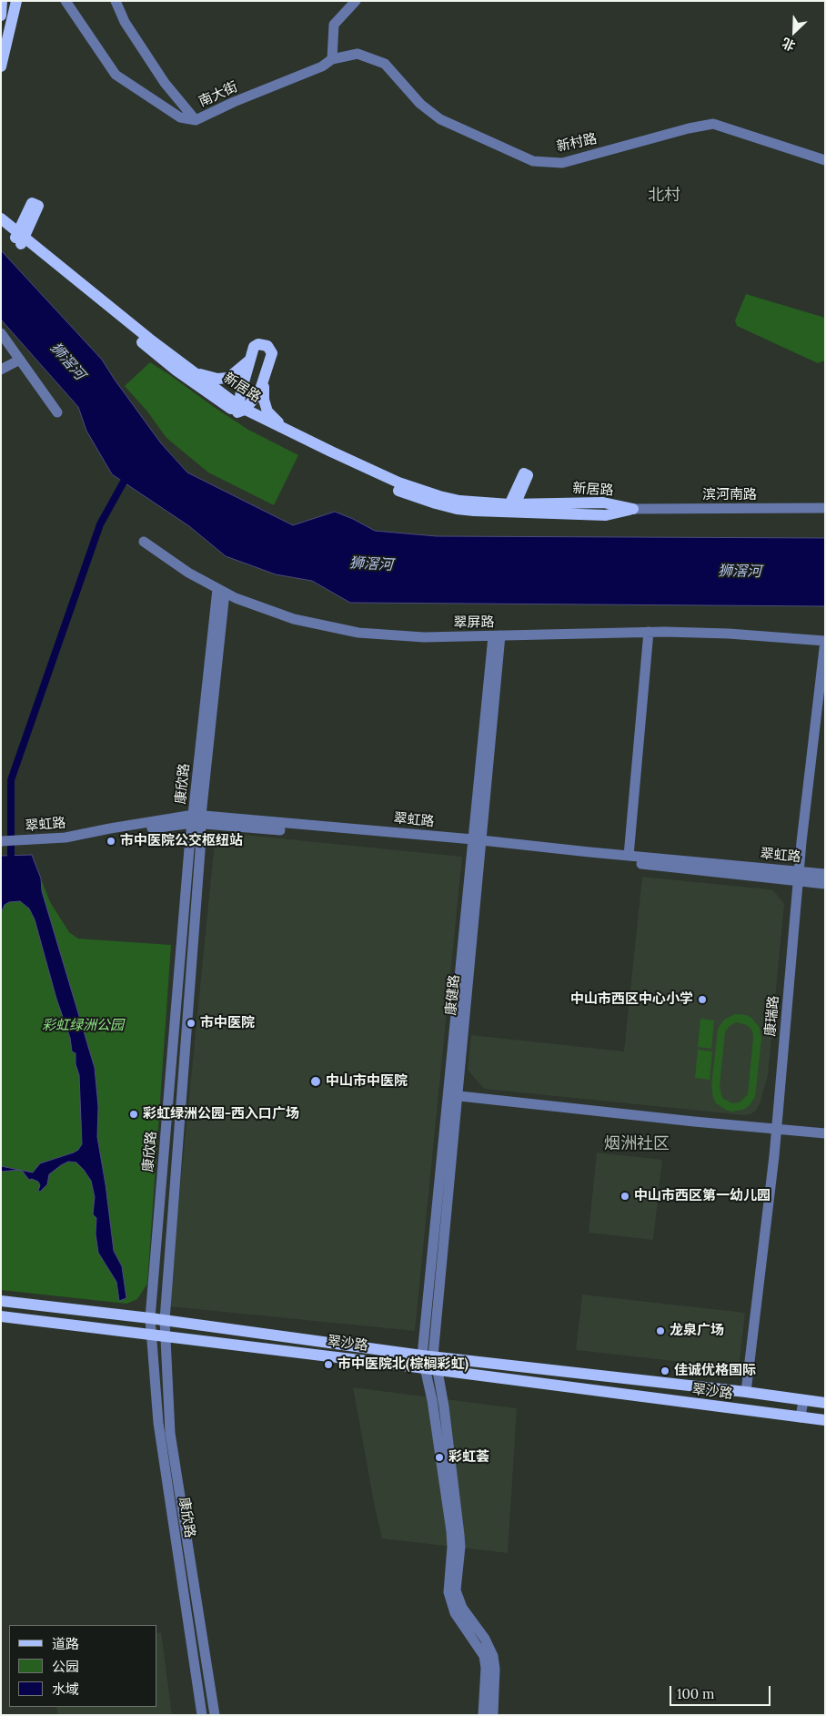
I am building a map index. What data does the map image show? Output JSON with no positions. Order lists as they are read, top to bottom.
{
  "streets": {
    "main road": ["新居路", "翠沙路"],
    "street": [
      "南大街",
      "新村路",
      "滨河南路",
      "翠屏路",
      "康欣路",
      "翠虹路",
      "康健路",
      "康瑞路"
    ]
  },
  "crossings": [
    ["南大街", "新村路"],
    ["新居路", "滨河南路"],
    ["翠屏路", "康欣路"],
    ["翠屏路", "康健路"],
    ["翠屏路", "康瑞路"],
    ["康欣路", "翠虹路"],
    ["康欣路", "翠沙路"],
    ["翠虹路", "康健路"],
    ["翠虹路", "康瑞路"],
    ["康健路", "翠沙路"],
    ["康瑞路", "翠沙路"]
  ],
  "districts": ["北村", "烟洲社区"],
  "water": ["狮滘河"],
  "parks": ["彩虹绿洲公园"],
  "places": [
    "市中医院公交枢纽站",
    "中山市西区中心小学",
    "市中医院",
    "中山市中医院",
    "彩虹绿洲公园-西入口广场",
    "中山市西区第一幼儿园",
    "龙泉广场",
    "市中医院北(棕榈彩虹)",
    "佳诚优格国际",
    "彩虹荟"
  ],
  "legend": ["道路", "公园", "水域"],
  "scale_bar": "100 m",
  "north": "bottom left"
}
